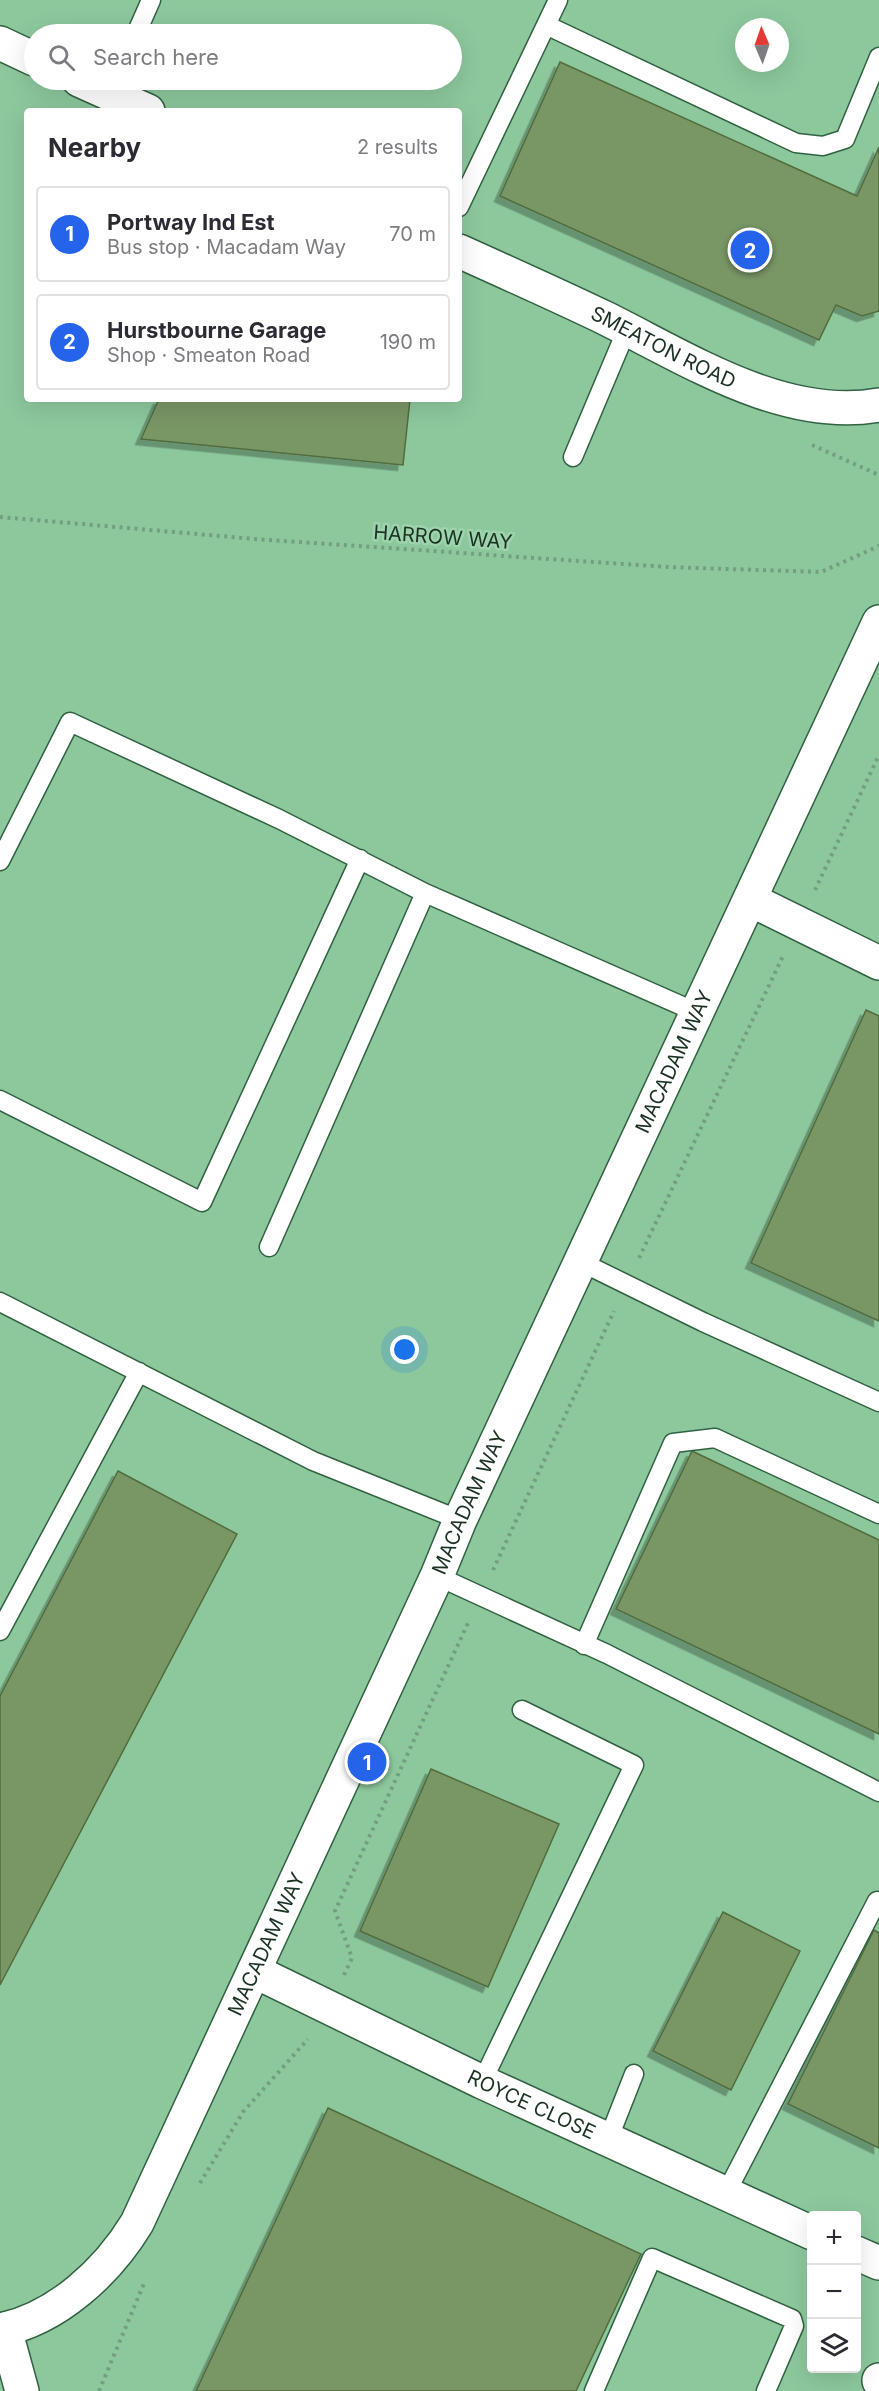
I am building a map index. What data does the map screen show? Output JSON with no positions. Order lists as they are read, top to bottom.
{
  "streets": {
    "street": ["SMEATON ROAD", "MACADAM WAY", "ROYCE CLOSE"],
    "path": ["HARROW WAY"]
  },
  "crossings": [
    ["MACADAM WAY", "ROYCE CLOSE"]
  ],
  "north": "top",
  "page": {
    "search": "Search here",
    "heading": ["Nearby", "2 results"],
    "list": [
      {
        "mark": "1",
        "name": "Portway Ind Est",
        "note": "Bus stop · Macadam Way",
        "value": "70 m"
      },
      {
        "mark": "2",
        "name": "Hurstbourne Garage",
        "note": "Shop · Smeaton Road",
        "value": "190 m"
      }
    ],
    "pins": ["2", "1"],
    "map_buttons": ["+", "−"]
  }
}
